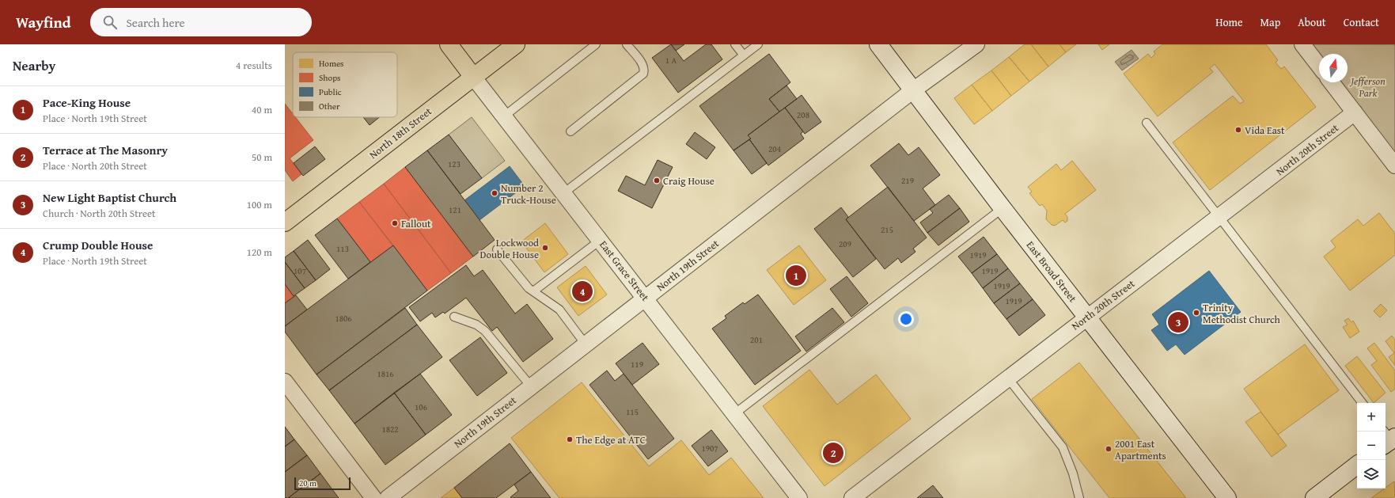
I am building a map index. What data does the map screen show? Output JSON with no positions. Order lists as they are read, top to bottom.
{
  "streets": {
    "main road": ["North 18th Street", "East Grace Street", "East Broad Street"],
    "street": ["North 20th Street", "North 19th Street"]
  },
  "crossings": [
    ["North 18th Street", "East Grace Street"],
    ["North 20th Street", "East Broad Street"],
    ["North 19th Street", "East Grace Street"],
    ["North 19th Street", "East Broad Street"]
  ],
  "parks": ["Jefferson Park"],
  "places": [
    "Vida East",
    "Craig House",
    "Number 2 Truck-House",
    "Fallout",
    "Lockwood Double House",
    "Trinity Methodist Church",
    "The Edge at ATC",
    "2001 East Apartments"
  ],
  "house_numbers": [
    "1 A",
    "208",
    "204",
    "123",
    "219",
    "121",
    "215",
    "209",
    "113",
    "1919",
    "107",
    "1919",
    "1919",
    "1919",
    "1806",
    "201",
    "119",
    "1816",
    "106",
    "115",
    "1822",
    "1907"
  ],
  "legend": [
    "Homes",
    "Shops",
    "Public",
    "Other"
  ],
  "scale_bar": "20 m",
  "north": "top",
  "page": {
    "header": "Wayfind",
    "search": "Search here",
    "nav": [
      "Home",
      "Map",
      "About",
      "Contact"
    ],
    "heading": ["Nearby", "4 results"],
    "list": [
      {
        "mark": "1",
        "name": "Pace-King House",
        "note": "Place · North 19th Street",
        "value": "40 m"
      },
      {
        "mark": "2",
        "name": "Terrace at The Masonry",
        "note": "Place · North 20th Street",
        "value": "50 m"
      },
      {
        "mark": "3",
        "name": "New Light Baptist Church",
        "note": "Church · North 20th Street",
        "value": "100 m"
      },
      {
        "mark": "4",
        "name": "Crump Double House",
        "note": "Place · North 19th Street",
        "value": "120 m"
      }
    ],
    "pins": [
      "1",
      "4",
      "3",
      "2"
    ],
    "map_buttons": ["+", "−"],
    "scale": "20 m"
  }
}
